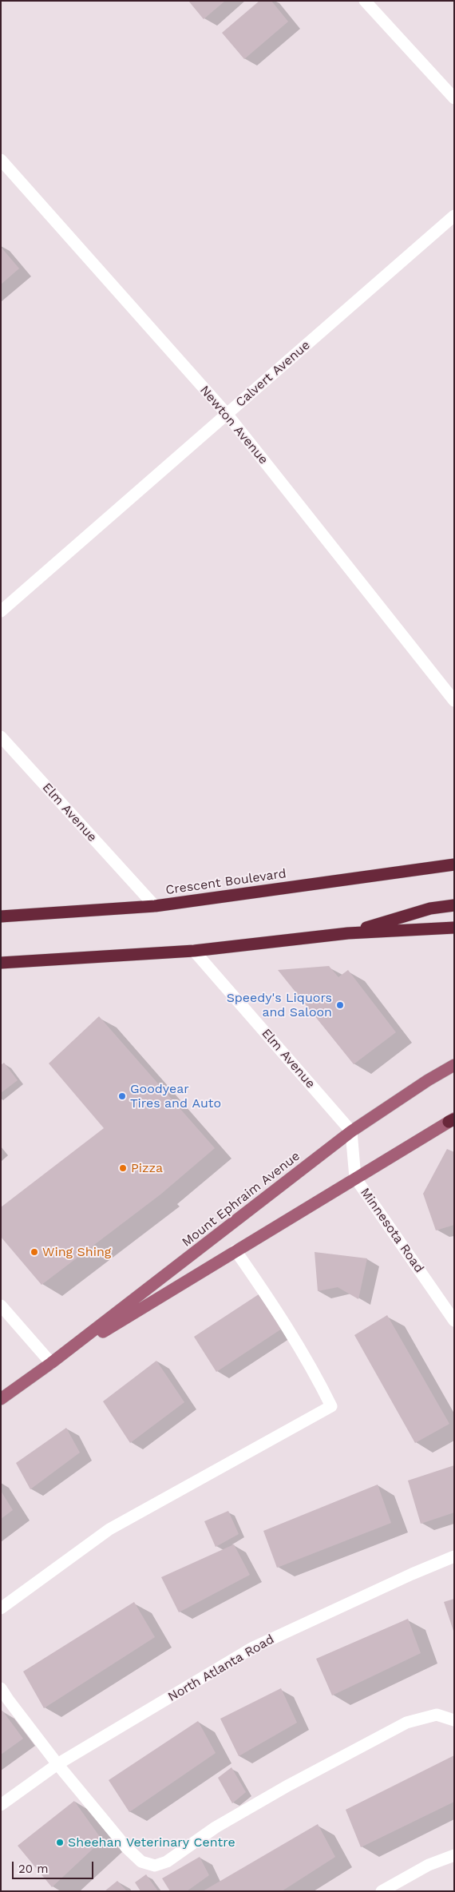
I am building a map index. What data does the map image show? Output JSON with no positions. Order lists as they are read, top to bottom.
{
  "streets": {
    "highway": ["Crescent Boulevard"],
    "main road": ["Mount Ephraim Avenue"],
    "street": [
      "Calvert Avenue",
      "Newton Avenue",
      "Elm Avenue",
      "Minnesota Road",
      "North Atlanta Road"
    ]
  },
  "crossings": [
    ["Calvert Avenue", "Newton Avenue"],
    ["Elm Avenue", "Crescent Boulevard"],
    ["Elm Avenue", "Mount Ephraim Avenue"],
    ["Elm Avenue", "Minnesota Road"],
    ["Mount Ephraim Avenue", "Minnesota Road"]
  ],
  "places": [
    "Speedy's Liquors and Saloon",
    "Goodyear Tires and Auto",
    "Pizza",
    "Wing Shing",
    "Sheehan Veterinary Centre"
  ],
  "scale_bar": "20 m"
}
